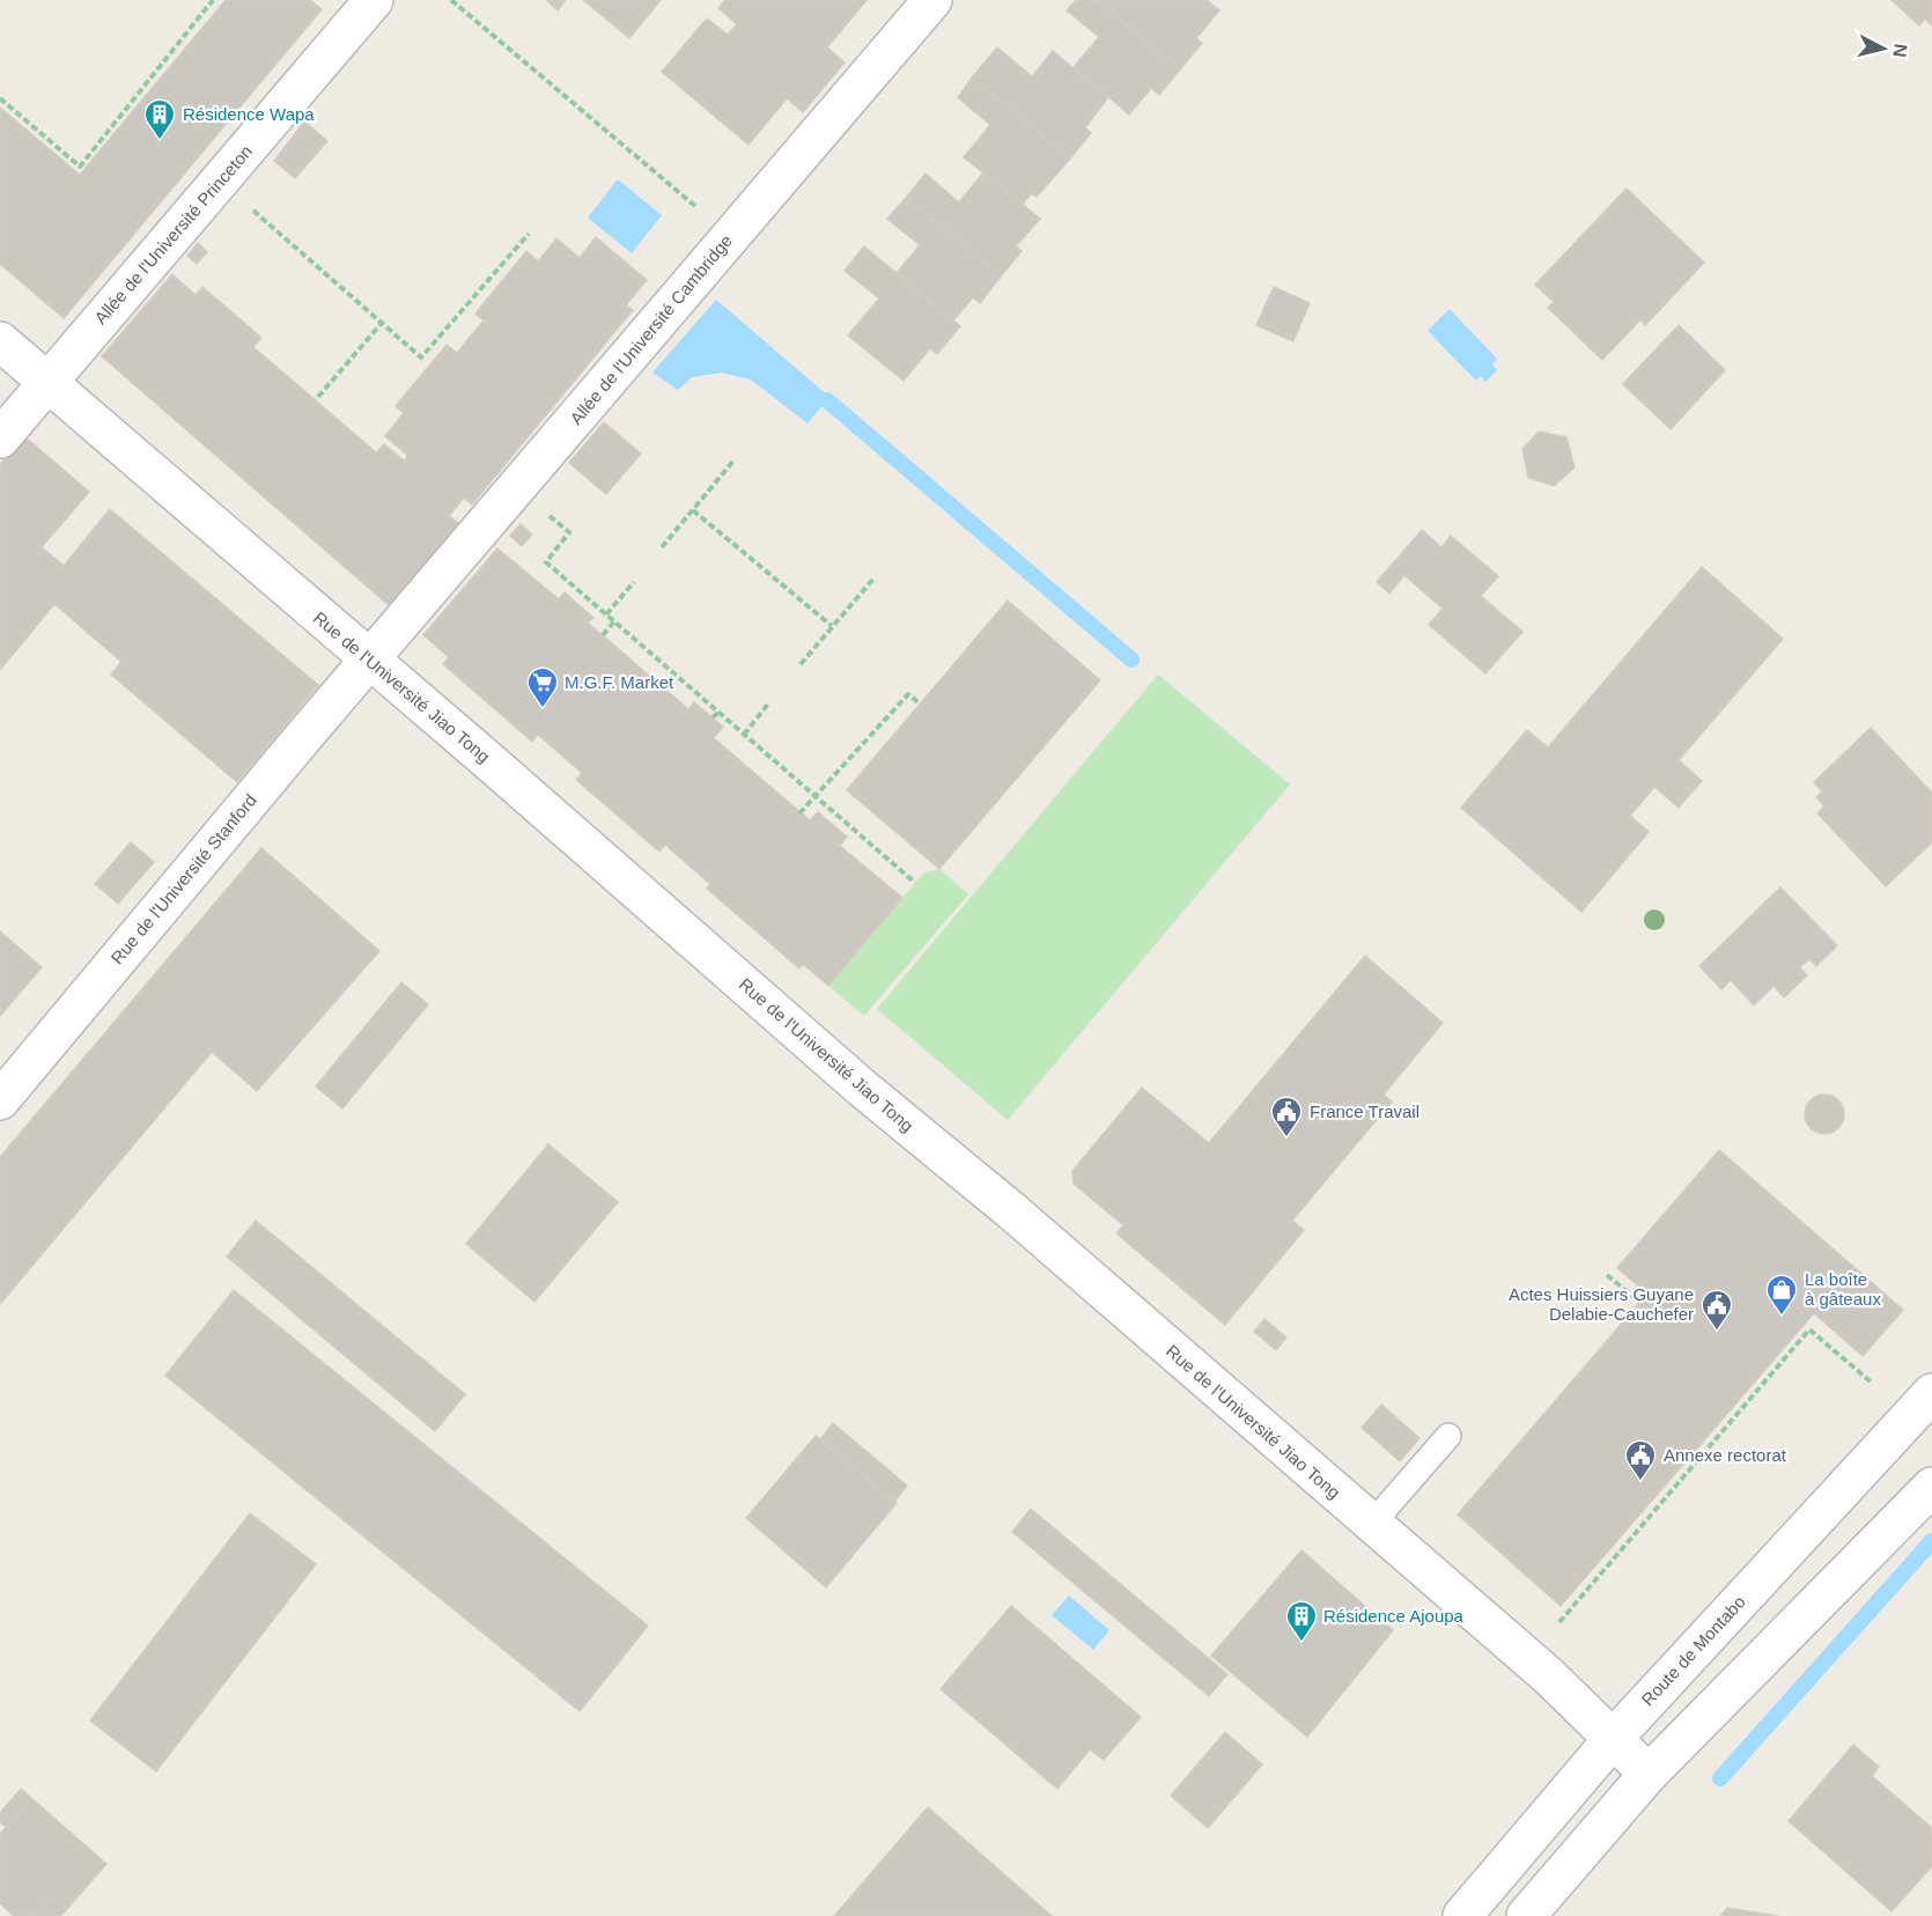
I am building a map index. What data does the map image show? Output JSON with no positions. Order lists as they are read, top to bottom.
{
  "streets": {
    "street": [
      "Allée de l'Université Princeton",
      "Allée de l'Université Cambridge",
      "Rue de l'Université Jiao Tong",
      "Rue de l'Université Stanford",
      "Route de Montabo"
    ]
  },
  "crossings": [
    ["Allée de l'Université Princeton", "Rue de l'Université Jiao Tong"],
    ["Allée de l'Université Cambridge", "Rue de l'Université Jiao Tong"],
    ["Allée de l'Université Cambridge", "Rue de l'Université Stanford"],
    ["Rue de l'Université Jiao Tong", "Rue de l'Université Stanford"],
    ["Rue de l'Université Jiao Tong", "Route de Montabo"]
  ],
  "places": {
    "building": ["Résidence Wapa", "Résidence Ajoupa"],
    "supermarket": ["M.G.F. Market"],
    "public building": ["France Travail", "Actes Huissiers Guyane Delabie-Cauchefer", "Annexe rectorat"],
    "shop": ["La boîte à gâteaux"]
  },
  "north": "right"
}
